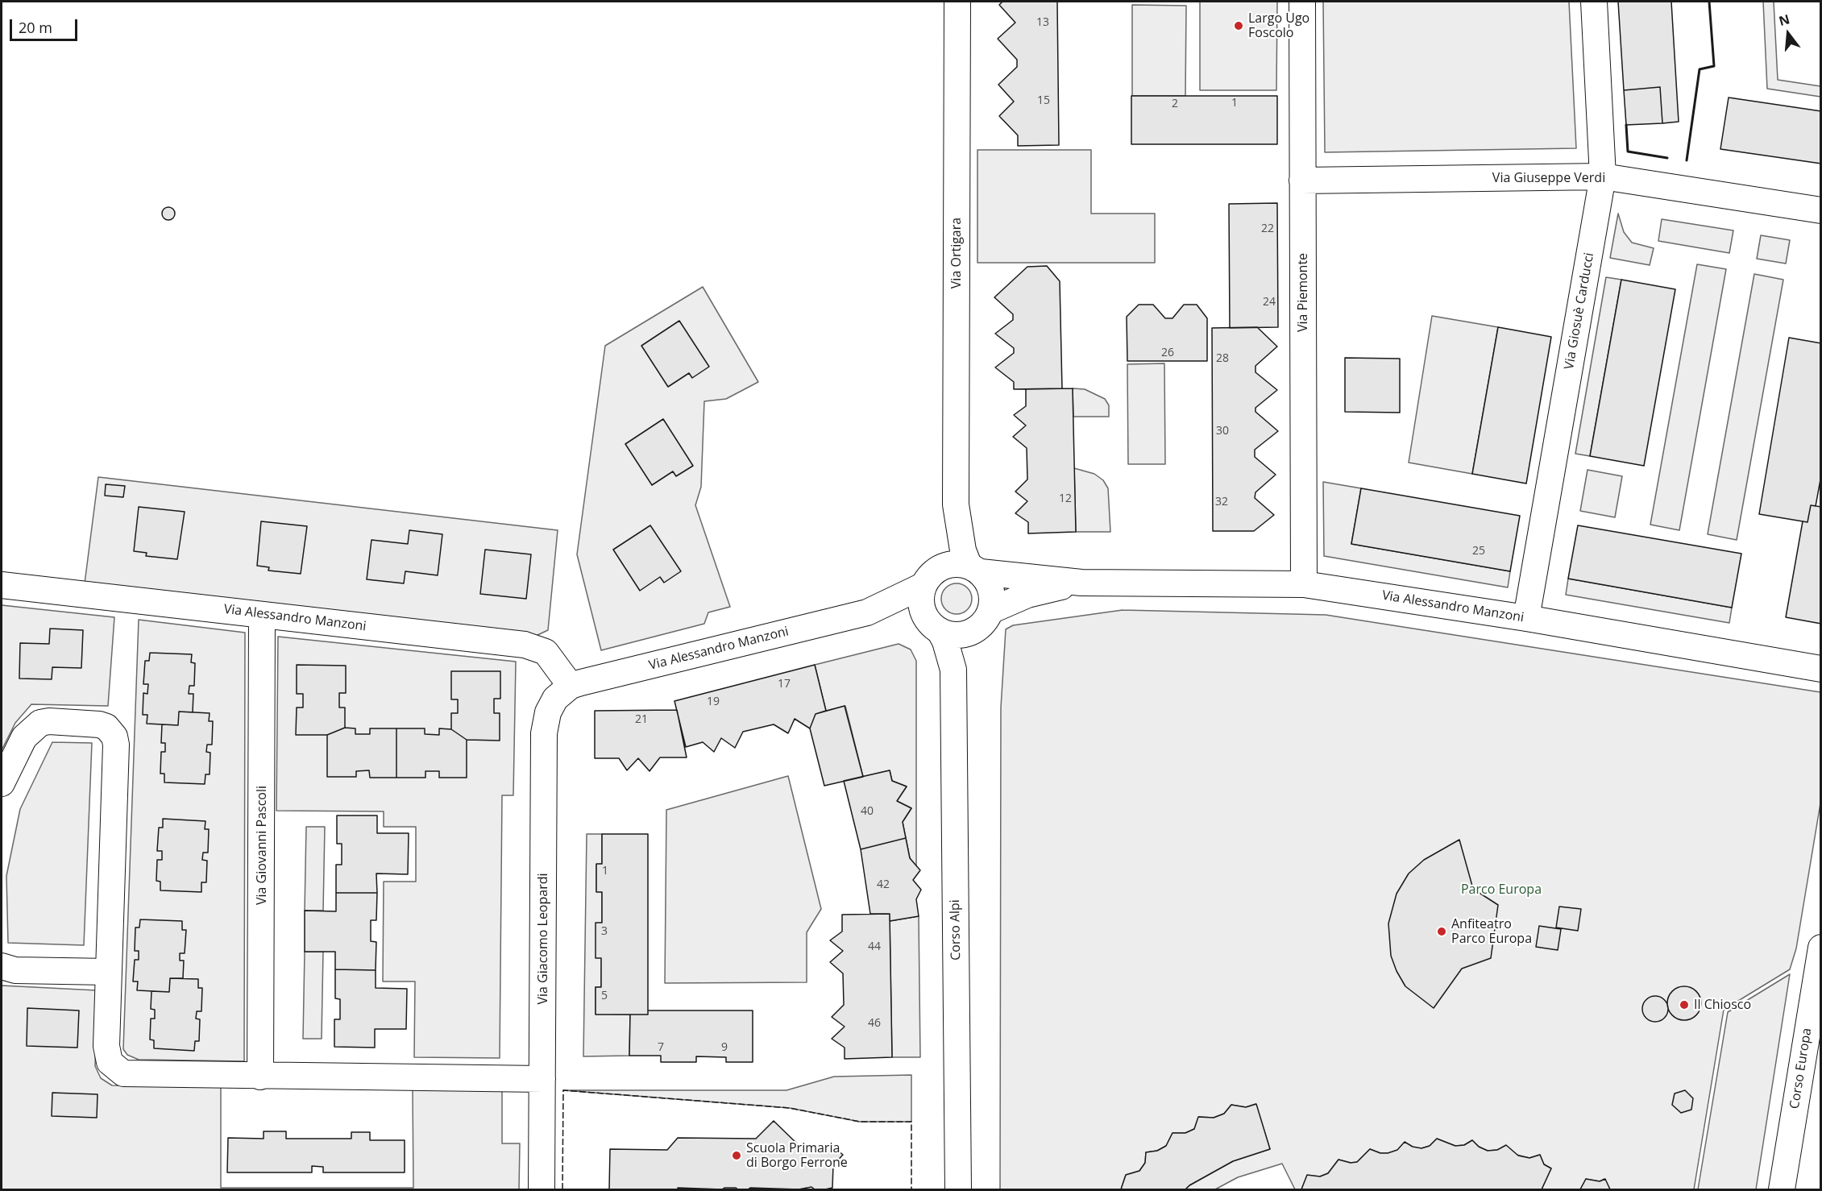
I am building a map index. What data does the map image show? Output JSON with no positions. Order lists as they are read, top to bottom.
{
  "streets": {
    "street": [
      "Via Giuseppe Verdi",
      "Via Ortigara",
      "Via Piemonte",
      "Via Giosuè Carducci",
      "Via Alessandro Manzoni",
      "Via Giovanni Pascoli",
      "Corso Alpi",
      "Via Giacomo Leopardi",
      "Corso Europa"
    ]
  },
  "crossings": [
    ["Via Giuseppe Verdi", "Via Piemonte"],
    ["Via Giuseppe Verdi", "Via Giosuè Carducci"],
    ["Via Ortigara", "Via Alessandro Manzoni"],
    ["Via Ortigara", "Corso Alpi"],
    ["Via Piemonte", "Via Alessandro Manzoni"],
    ["Via Giosuè Carducci", "Via Alessandro Manzoni"],
    ["Via Alessandro Manzoni", "Via Giovanni Pascoli"],
    ["Via Alessandro Manzoni", "Corso Alpi"],
    ["Via Alessandro Manzoni", "Via Giacomo Leopardi"]
  ],
  "parks": ["Parco Europa"],
  "places": [
    "Largo Ugo Foscolo",
    "Anfiteatro Parco Europa",
    "Il Chiosco",
    "Scuola Primaria di Borgo Ferrone"
  ],
  "house_numbers": [
    "13",
    "15",
    "1",
    "2",
    "22",
    "24",
    "26",
    "28",
    "30",
    "12",
    "32",
    "25",
    "17",
    "19",
    "21",
    "40",
    "1",
    "42",
    "3",
    "44",
    "5",
    "46",
    "7",
    "9"
  ],
  "scale_bar": "20 m",
  "north": "top"
}
